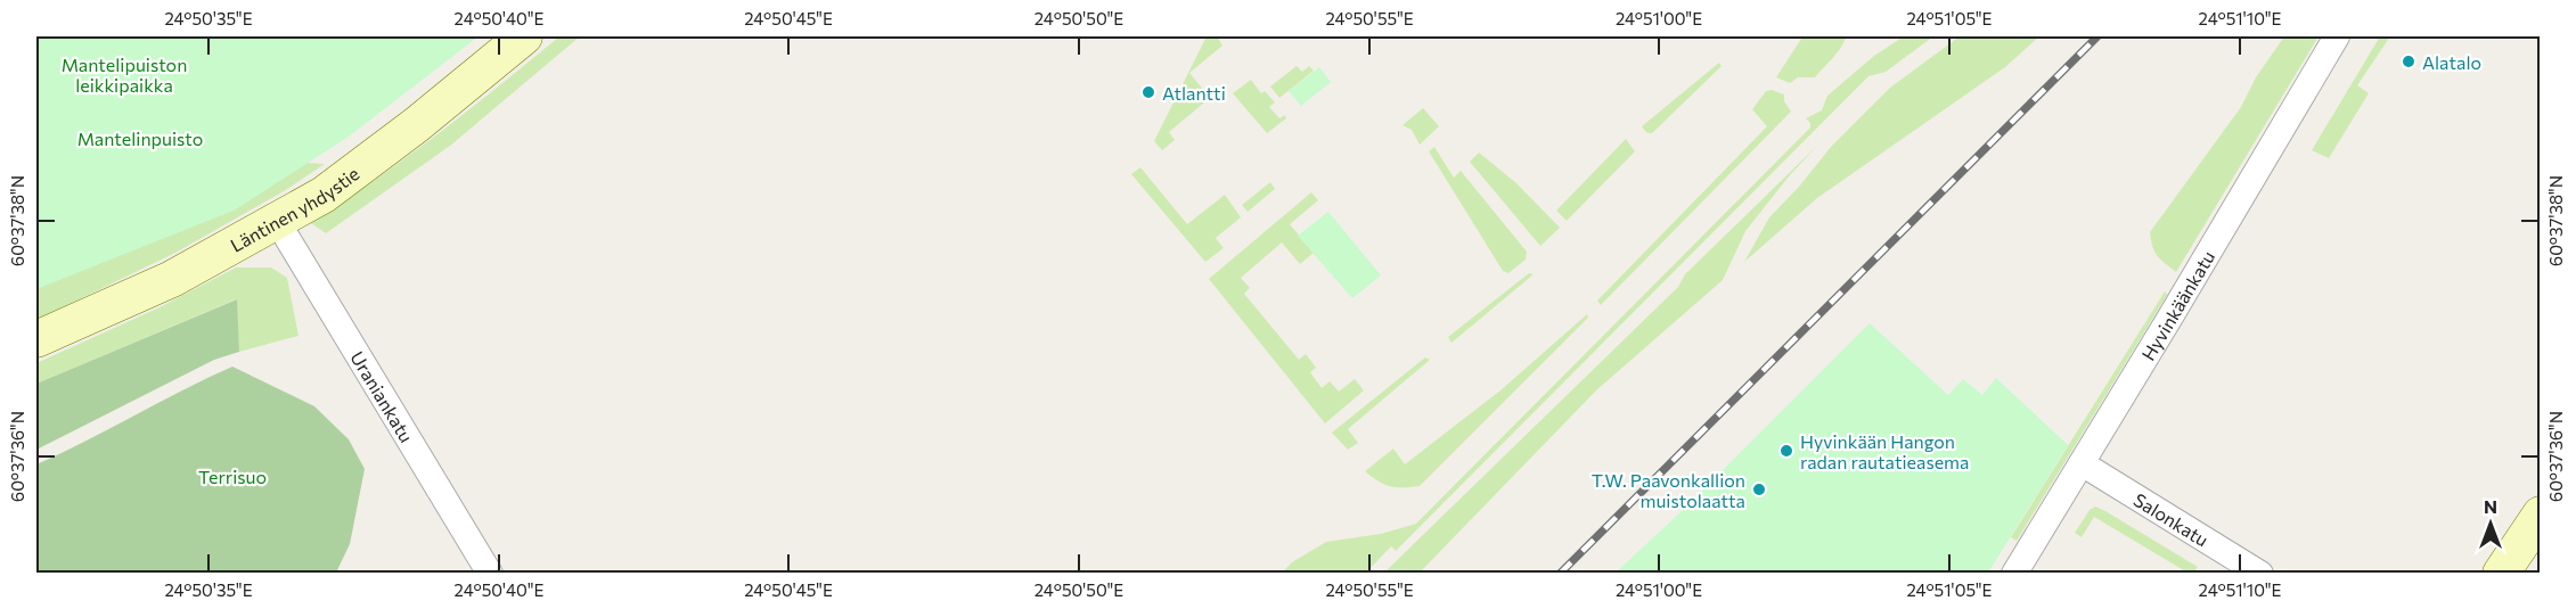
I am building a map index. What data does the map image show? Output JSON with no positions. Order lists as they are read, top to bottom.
{
  "streets": {
    "main road": ["Läntinen yhdystie"],
    "street": ["Hyvinkäänkatu", "Uraniankatu", "Salonkatu"]
  },
  "crossings": [
    ["Läntinen yhdystie", "Uraniankatu"],
    ["Hyvinkäänkatu", "Salonkatu"]
  ],
  "parks": ["Mantelipuiston leikkipaikka", "Mantelinpuisto", "Terrisuo"],
  "places": [
    "Alatalo",
    "Atlantti",
    "Hyvinkään Hangon radan rautatieasema",
    "T.W. Paavonkallion muistolaatta"
  ],
  "north": "top",
  "coordinates": [
    "24°50'35\"E",
    "24°50'40\"E",
    "24°50'45\"E",
    "24°50'50\"E",
    "24°50'55\"E",
    "24°51'00\"E",
    "24°51'05\"E",
    "24°51'10\"E",
    "60°37'38\"N",
    "60°37'36\"N"
  ]
}
